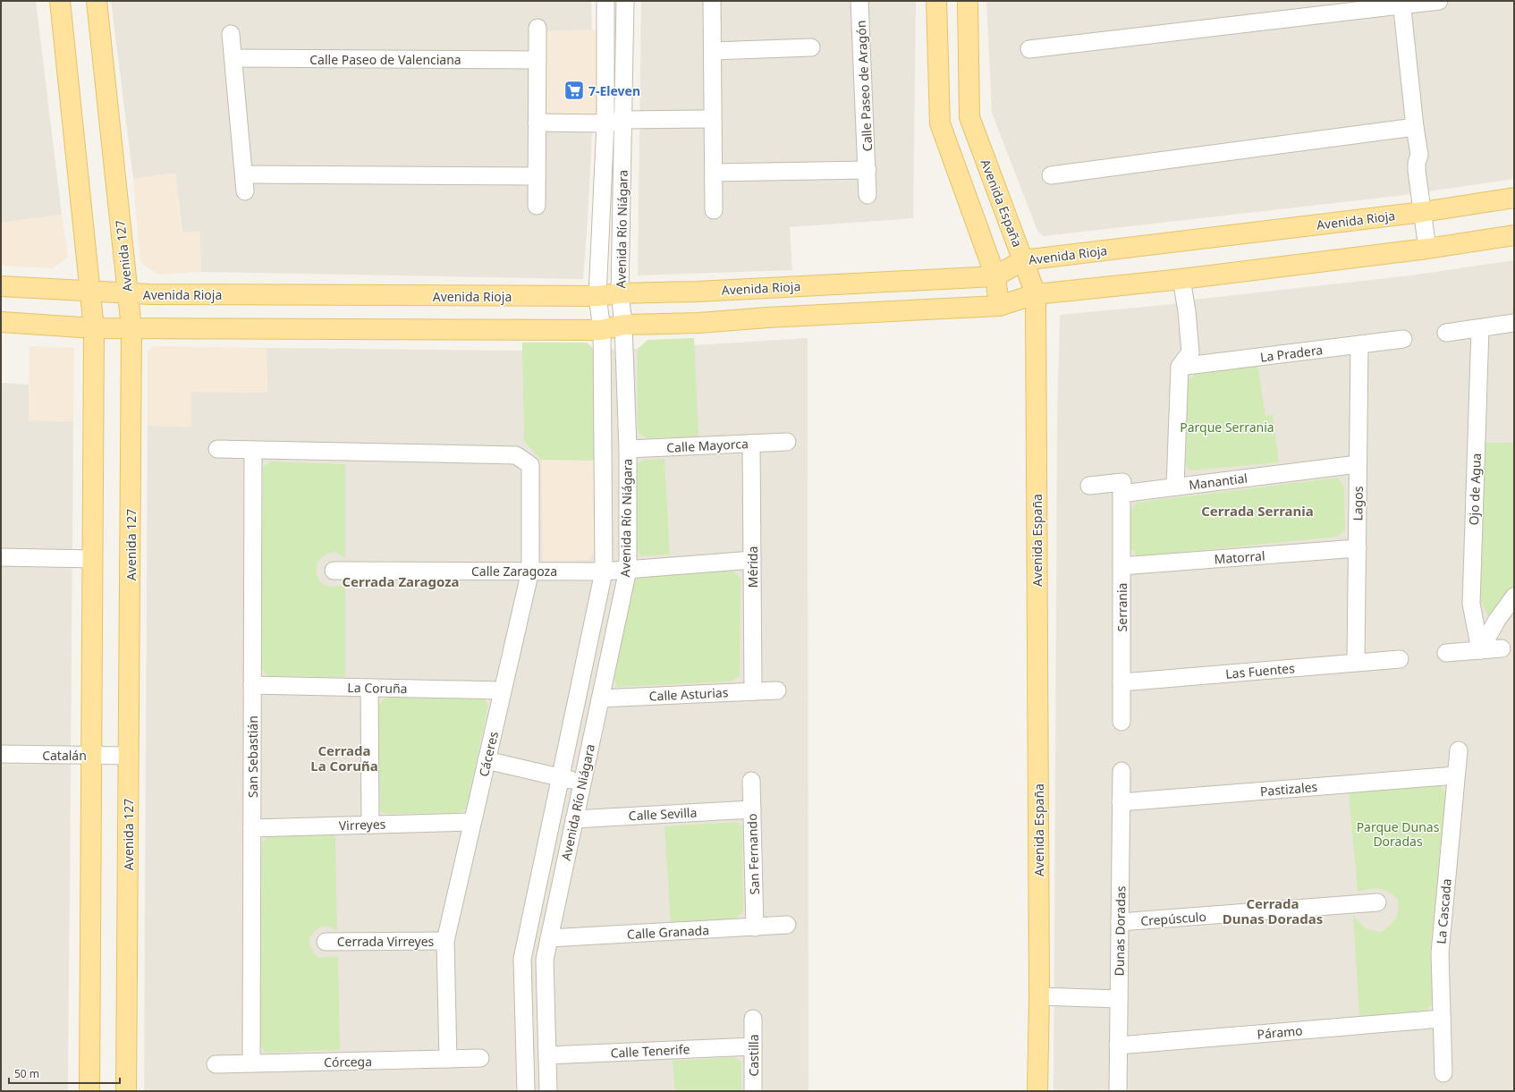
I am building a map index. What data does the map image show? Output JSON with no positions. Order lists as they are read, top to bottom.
{
  "streets": {
    "main road": ["Avenida España", "Avenida Rioja", "Avenida 127"],
    "street": [
      "Calle Paseo de Valenciana",
      "Calle Paseo de Aragón",
      "Avenida Río Niágara",
      "La Pradera",
      "Calle Mayorca",
      "Manantial",
      "Ojo de Agua",
      "Lagos",
      "Matorral",
      "Mérida",
      "Calle Zaragoza",
      "Serrania",
      "Las Fuentes",
      "La Coruña",
      "Calle Asturias",
      "Cáceres",
      "Catalán",
      "San Sebastián",
      "Pastizales",
      "Calle Sevilla",
      "Virreyes",
      "San Fernando",
      "La Cascada",
      "Crepúsculo",
      "Dunas Doradas",
      "Calle Granada",
      "Cerrada Virreyes",
      "Páramo",
      "Calle Tenerife",
      "Castilla",
      "Córcega"
    ]
  },
  "crossings": [
    ["Avenida España", "Avenida Rioja"],
    ["Avenida Rioja", "Avenida Río Niágara"],
    ["Avenida Rioja", "Avenida 127"],
    ["Avenida Río Niágara", "Calle Mayorca"],
    ["Avenida Río Niágara", "Calle Zaragoza"],
    ["Avenida Río Niágara", "Calle Asturias"],
    ["Avenida Río Niágara", "Calle Sevilla"],
    ["Avenida Río Niágara", "Calle Granada"],
    ["Avenida Río Niágara", "Calle Tenerife"],
    ["Avenida 127", "Catalán"],
    ["La Pradera", "Lagos"],
    ["Calle Mayorca", "Mérida"],
    ["Manantial", "Lagos"],
    ["Manantial", "Serrania"],
    ["Lagos", "Matorral"],
    ["Lagos", "Las Fuentes"],
    ["Matorral", "Serrania"],
    ["Mérida", "Calle Zaragoza"],
    ["Mérida", "Calle Asturias"],
    ["Calle Zaragoza", "Cáceres"],
    ["Serrania", "Las Fuentes"],
    ["La Coruña", "Cáceres"],
    ["La Coruña", "San Sebastián"],
    ["Cáceres", "San Sebastián"],
    ["Cáceres", "Virreyes"],
    ["Cáceres", "Cerrada Virreyes"],
    ["Cáceres", "Córcega"],
    ["San Sebastián", "Virreyes"],
    ["San Sebastián", "Córcega"],
    ["Pastizales", "La Cascada"],
    ["Pastizales", "Dunas Doradas"],
    ["Calle Sevilla", "San Fernando"],
    ["San Fernando", "Calle Granada"],
    ["La Cascada", "Páramo"],
    ["Crepúsculo", "Dunas Doradas"],
    ["Dunas Doradas", "Páramo"],
    ["Calle Tenerife", "Castilla"]
  ],
  "districts": [
    "Cerrada Serrania",
    "Cerrada Zaragoza",
    "Cerrada La Coruña",
    "Cerrada Dunas Doradas"
  ],
  "parks": ["Parque Serrania", "Parque Dunas Doradas"],
  "places": {
    "supermarket": ["7-Eleven"]
  },
  "scale_bar": "50 m"
}
